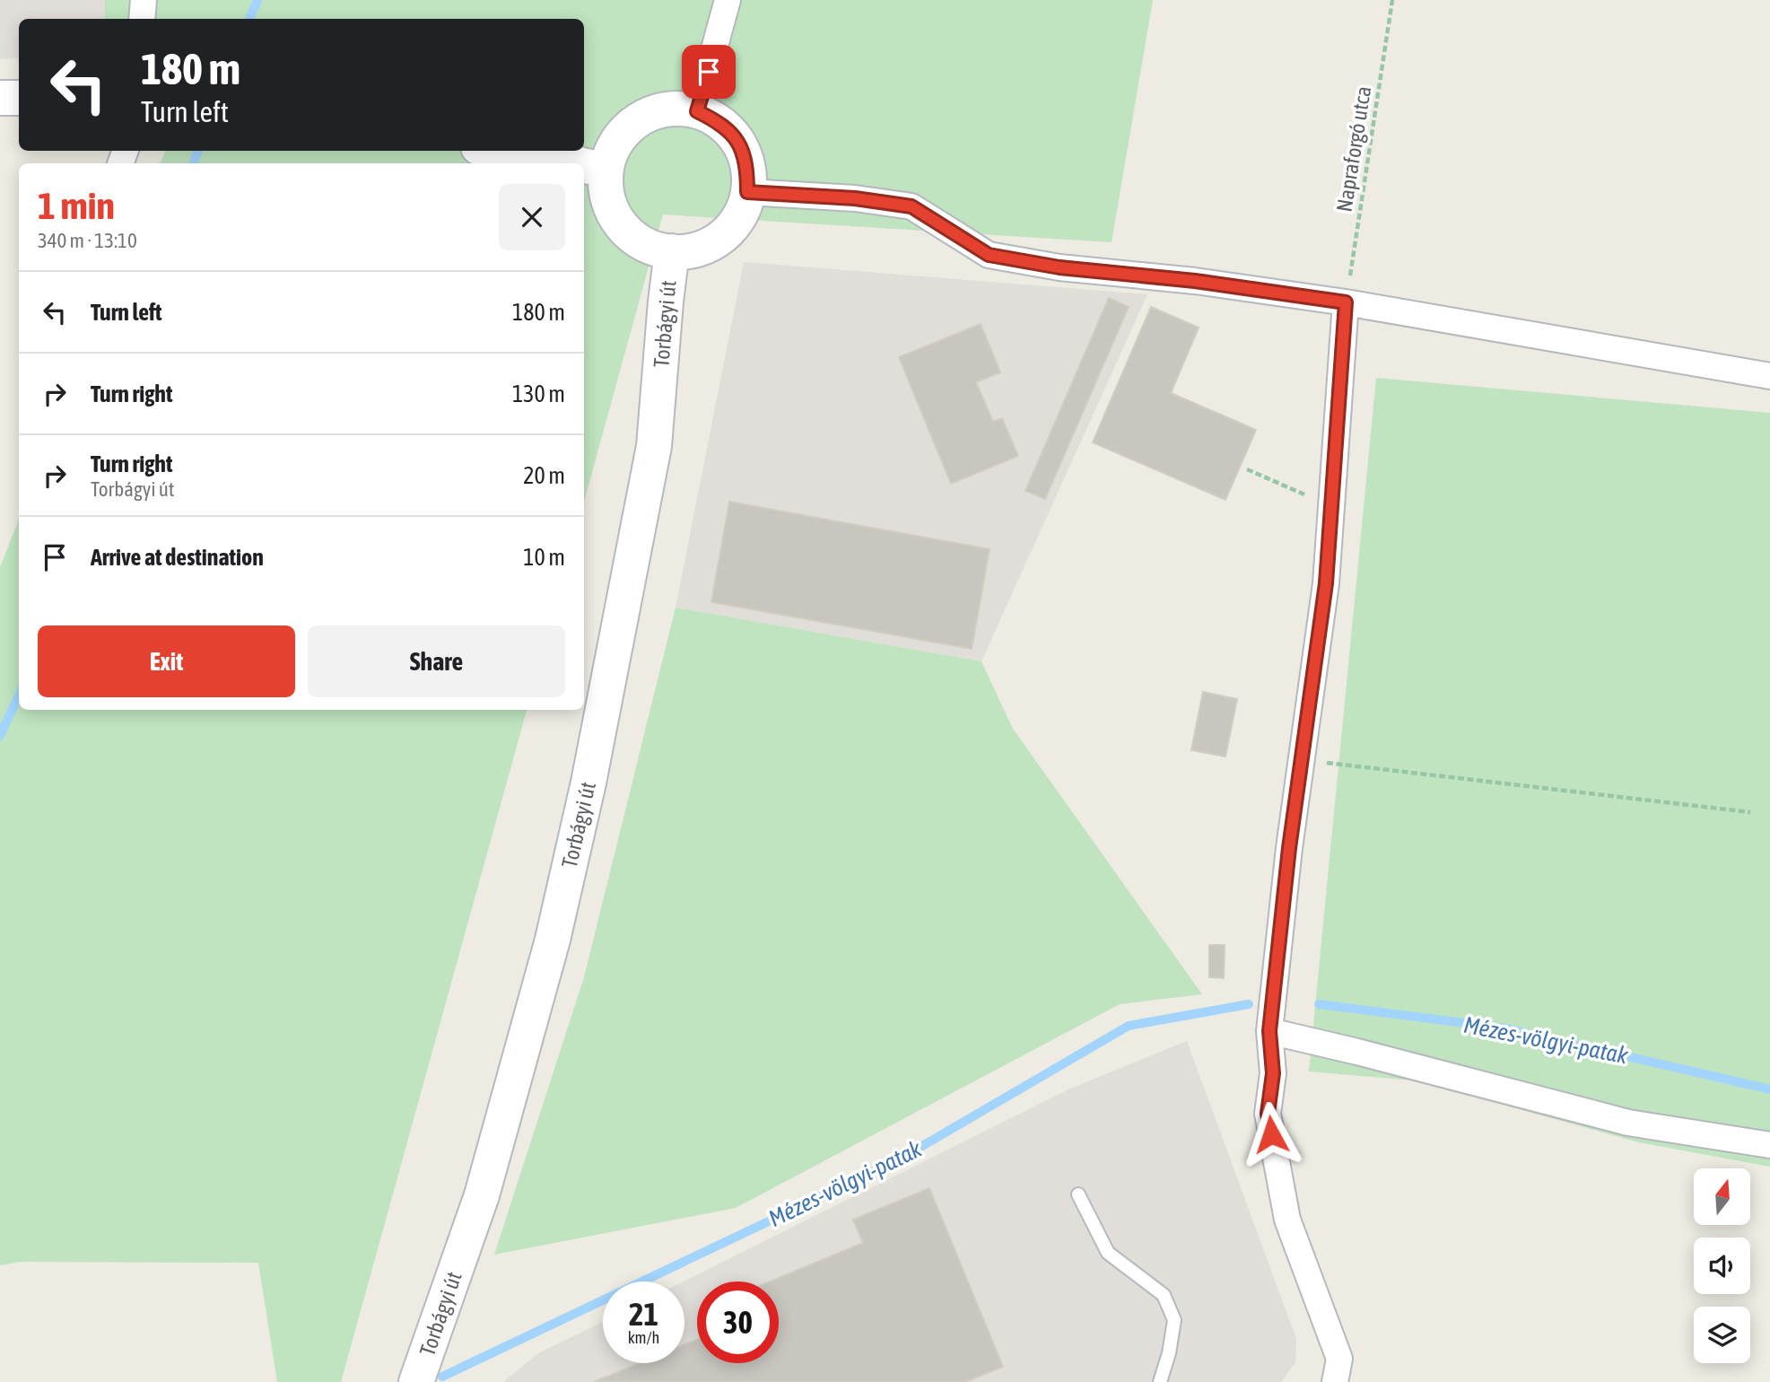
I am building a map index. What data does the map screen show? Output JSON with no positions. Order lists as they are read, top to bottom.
{
  "streets": {
    "street": ["Torbágyi út"],
    "path": ["Napraforgó utca"]
  },
  "water": ["Mézes-völgyi-patak"],
  "north": "top",
  "page": {
    "turn": ["180 m", "Turn left"],
    "heading": ["1 min", "340 m · 13:10"],
    "list": [
      {
        "name": "Turn left",
        "value": "180 m"
      },
      {
        "name": "Turn right",
        "value": "130 m"
      },
      {
        "name": "Turn right",
        "note": "Torbágyi út",
        "value": "20 m"
      },
      {
        "name": "Arrive at destination",
        "value": "10 m"
      }
    ],
    "buttons": ["Exit", "Share"],
    "speed": "21 km/h",
    "limit": "30"
  }
}
